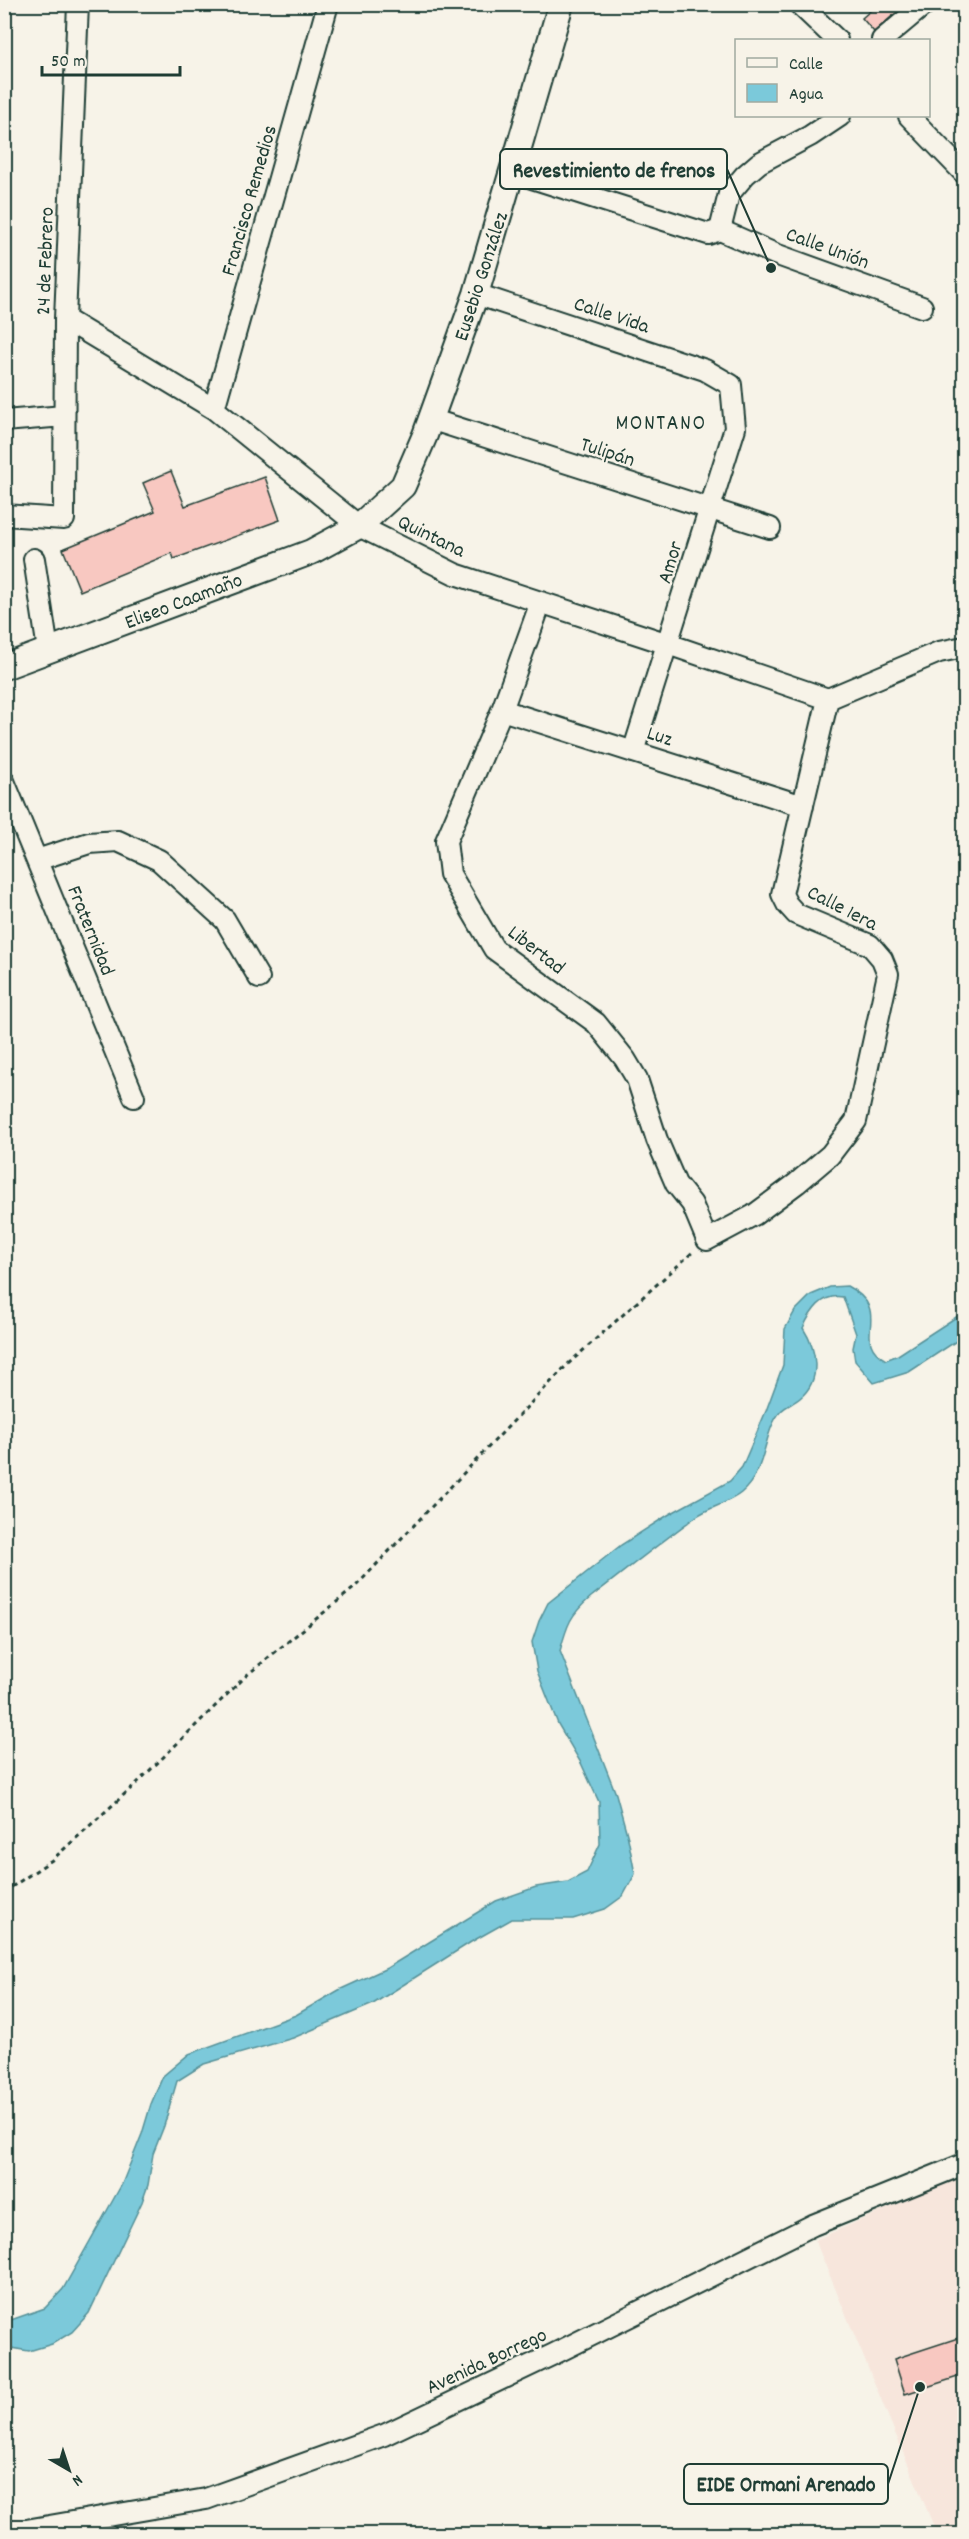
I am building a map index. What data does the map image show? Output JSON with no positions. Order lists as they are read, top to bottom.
{
  "streets": {
    "main road": ["Eusebio González", "Eliseo Caamaño"],
    "street": [
      "Francisco Remedios",
      "Calle Unión",
      "24 de Febrero",
      "Calle Vida",
      "Tulipán",
      "Quintana",
      "Amor",
      "Luz",
      "Calle 1era",
      "Fraternidad",
      "Libertad",
      "Avenida Borrego"
    ]
  },
  "crossings": [
    ["Francisco Remedios", "Quintana"],
    ["Calle Unión", "Eusebio González"],
    ["24 de Febrero", "Quintana"],
    ["Eusebio González", "Calle Vida"],
    ["Eusebio González", "Tulipán"],
    ["Eusebio González", "Quintana"],
    ["Eusebio González", "Eliseo Caamaño"],
    ["Calle Vida", "Amor"],
    ["Tulipán", "Amor"],
    ["Quintana", "Amor"],
    ["Quintana", "Eliseo Caamaño"],
    ["Quintana", "Calle 1era"],
    ["Quintana", "Libertad"],
    ["Amor", "Luz"],
    ["Luz", "Calle 1era"],
    ["Luz", "Libertad"],
    ["Calle 1era", "Libertad"]
  ],
  "districts": ["MONTANO"],
  "places": ["Revestimiento de frenos", "EIDE Ormani Arenado"],
  "legend": ["Calle", "Agua"],
  "scale_bar": "50 m",
  "north": "bottom right"
}
